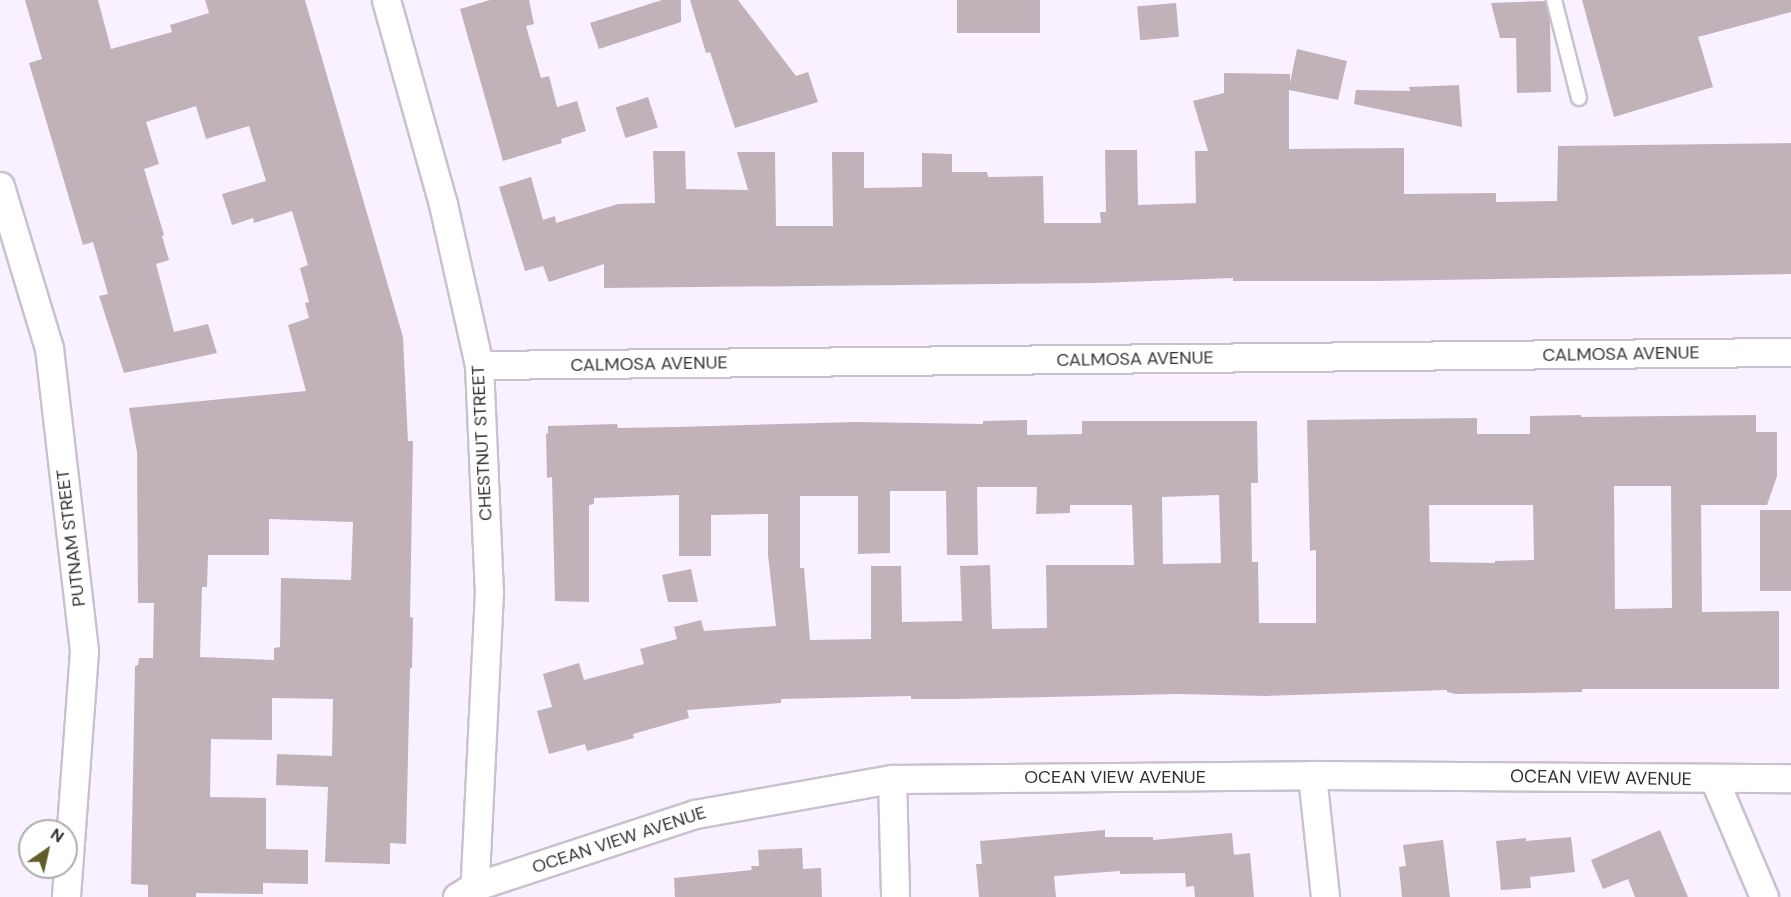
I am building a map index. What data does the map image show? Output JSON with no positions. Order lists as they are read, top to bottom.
{
  "streets": {
    "street": [
      "CALMOSA AVENUE",
      "CHESTNUT STREET",
      "PUTNAM STREET",
      "OCEAN VIEW AVENUE"
    ]
  },
  "crossings": [
    ["CALMOSA AVENUE", "CHESTNUT STREET"],
    ["CHESTNUT STREET", "OCEAN VIEW AVENUE"]
  ],
  "north": "top right"
}
